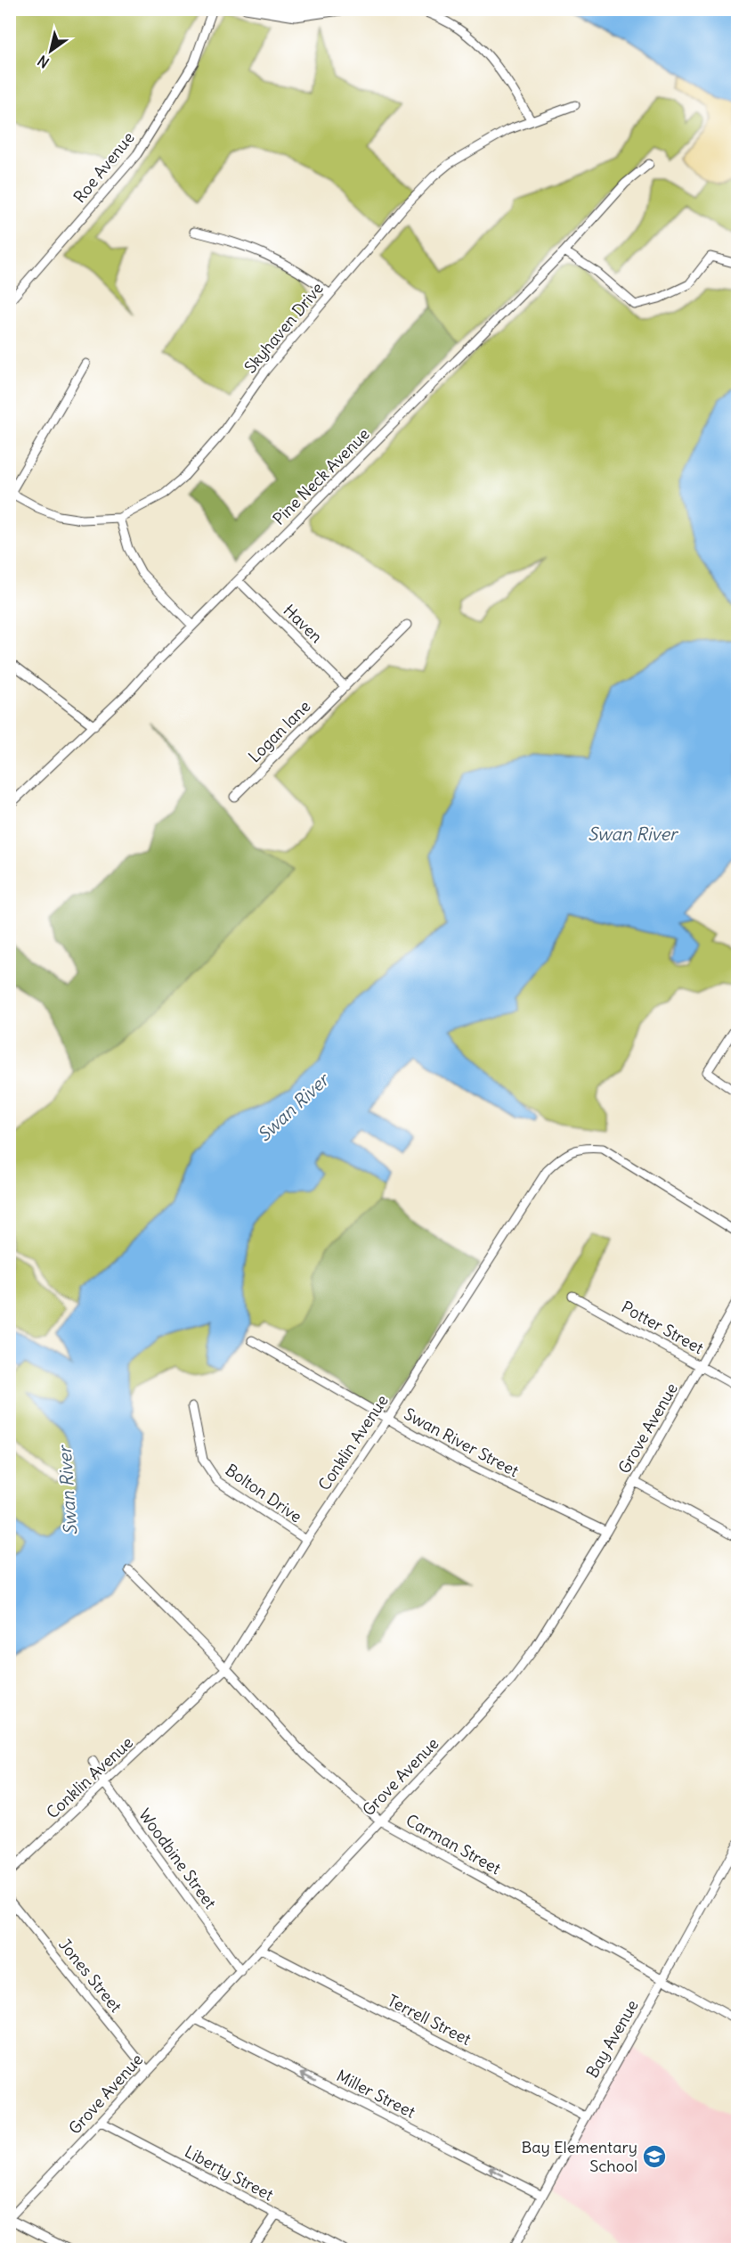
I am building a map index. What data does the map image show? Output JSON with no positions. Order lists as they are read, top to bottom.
{
  "streets": {
    "street": [
      "Roe Avenue",
      "Skyhaven Drive",
      "Pine Neck Avenue",
      "Haven",
      "Logan lane",
      "Potter Street",
      "Grove Avenue",
      "Conklin Avenue",
      "Swan River Street",
      "Bolton Drive",
      "Carman Street",
      "Woodbine Street",
      "Jones Street",
      "Terrell Street",
      "Bay Avenue",
      "Miller Street",
      "Liberty Street"
    ]
  },
  "crossings": [
    ["Pine Neck Avenue", "Haven"],
    ["Haven", "Logan lane"],
    ["Potter Street", "Grove Avenue"],
    ["Grove Avenue", "Swan River Street"],
    ["Grove Avenue", "Carman Street"],
    ["Grove Avenue", "Woodbine Street"],
    ["Grove Avenue", "Jones Street"],
    ["Grove Avenue", "Terrell Street"],
    ["Grove Avenue", "Miller Street"],
    ["Grove Avenue", "Liberty Street"],
    ["Conklin Avenue", "Swan River Street"],
    ["Conklin Avenue", "Bolton Drive"],
    ["Conklin Avenue", "Carman Street"],
    ["Conklin Avenue", "Woodbine Street"],
    ["Carman Street", "Bay Avenue"],
    ["Terrell Street", "Bay Avenue"],
    ["Bay Avenue", "Miller Street"]
  ],
  "one_way": ["Miller Street"],
  "water": ["Swan River"],
  "places": {
    "school or university": ["Bay Elementary School"]
  },
  "north": "bottom left"
}
